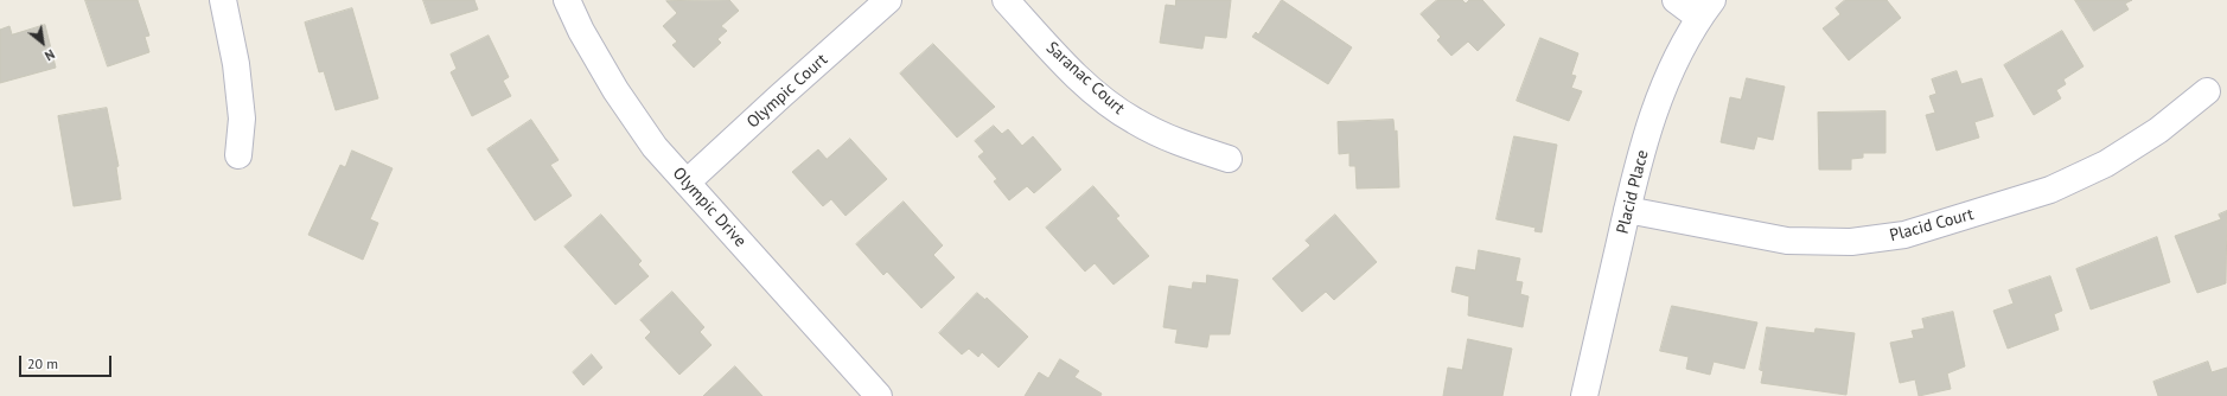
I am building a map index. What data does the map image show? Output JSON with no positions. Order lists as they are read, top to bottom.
{
  "streets": {
    "street": [
      "Saranac Court",
      "Olympic Court",
      "Placid Place",
      "Olympic Drive",
      "Placid Court"
    ]
  },
  "crossings": [
    ["Olympic Court", "Olympic Drive"],
    ["Placid Place", "Placid Court"]
  ],
  "scale_bar": "20 m",
  "north": "bottom right"
}
